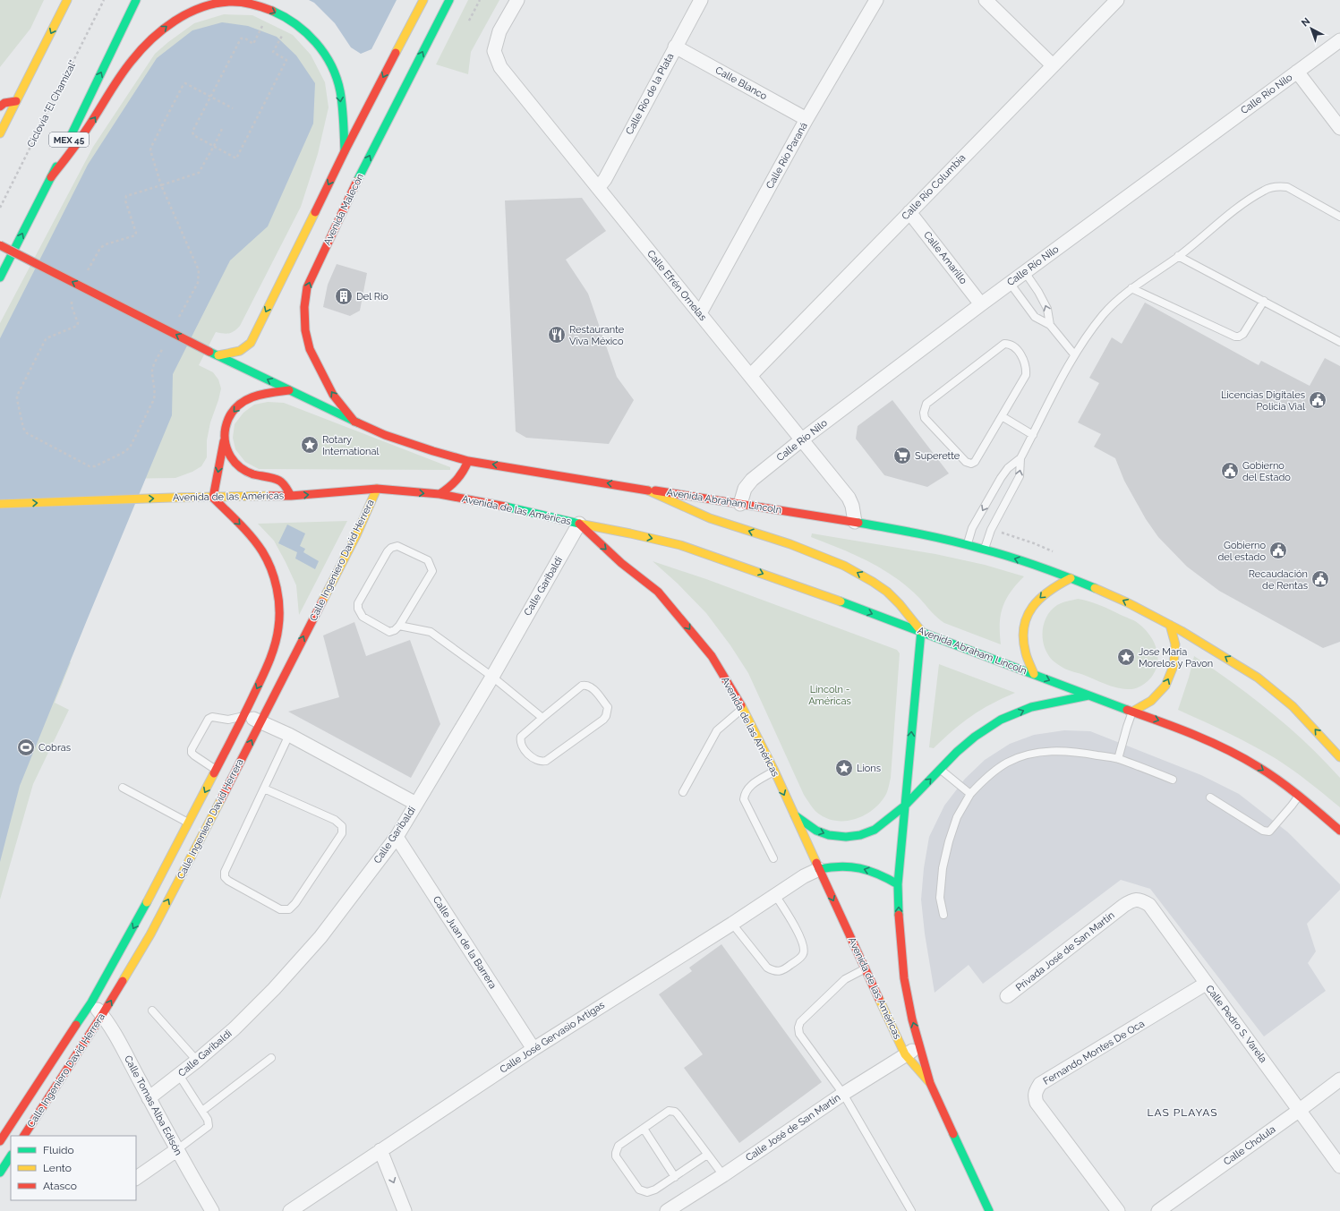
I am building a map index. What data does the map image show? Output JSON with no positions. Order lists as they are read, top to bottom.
{
  "streets": {
    "main road": [
      "MEX 45",
      "Avenida Malecón",
      "Avenida de las Américas",
      "Avenida Abraham Lincoln",
      "Calle Ingeniero David Herrera"
    ],
    "street": [
      "Calle Blanco",
      "Calle Río de la Plata",
      "Calle Río Nilo",
      "Calle Río Paraná",
      "Calle Río Columbia",
      "Calle Amarillo",
      "Calle Efrén Ornelas",
      "Calle Garibaldi",
      "Calle Juan de la Barrera",
      "Privada José de San Martín",
      "Calle Pedro S. Varela",
      "Calle José Gervasio Artigas",
      "Fernando Montes De Oca",
      "Calle Tomas Alba Edisón",
      "Calle José de San Martín",
      "Calle Cholula"
    ],
    "path": ["Ciclovía \"El Chamizal\""]
  },
  "crossings": [
    ["Calle Blanco", "Calle Río de la Plata"],
    ["Calle Blanco", "Calle Río Paraná"],
    ["Calle Río de la Plata", "Calle Efrén Ornelas"],
    ["Calle Río Nilo", "Calle Amarillo"],
    ["Calle Río Nilo", "Calle Efrén Ornelas"],
    ["Calle Río Nilo", "Avenida Abraham Lincoln"],
    ["Calle Río Paraná", "Calle Efrén Ornelas"],
    ["Calle Río Columbia", "Calle Amarillo"],
    ["Calle Río Columbia", "Calle Efrén Ornelas"],
    ["Calle Efrén Ornelas", "Avenida Abraham Lincoln"],
    ["Avenida de las Américas", "Avenida Abraham Lincoln"],
    ["Avenida de las Américas", "Calle Ingeniero David Herrera"],
    ["Avenida de las Américas", "Calle Garibaldi"],
    ["Avenida de las Américas", "Calle José Gervasio Artigas"],
    ["Avenida de las Américas", "Calle José de San Martín"],
    ["Avenida Abraham Lincoln", "Calle Garibaldi"],
    ["Calle Ingeniero David Herrera", "Calle Tomas Alba Edisón"],
    ["Calle Garibaldi", "Calle Juan de la Barrera"],
    ["Calle Garibaldi", "Calle Tomas Alba Edisón"],
    ["Calle Juan de la Barrera", "Calle José Gervasio Artigas"],
    ["Privada José de San Martín", "Calle Pedro S. Varela"],
    ["Calle Pedro S. Varela", "Fernando Montes De Oca"],
    ["Calle Pedro S. Varela", "Calle Cholula"]
  ],
  "districts": ["LAS PLAYAS"],
  "parks": ["Lincoln - Américas"],
  "places": {
    "building": ["Del Rio"],
    "restaurant": ["Restaurante Viva México"],
    "public building": [
      "Licencias Digitales Policia Vial",
      "Gobierno del Estado",
      "Gobierno del estado",
      "Recaudación de Rentas"
    ],
    "place": ["Rotary International", "Jose Maria Morelos y Pavon", "Lions"],
    "supermarket": ["Superette"],
    "sports": ["Cobras"]
  },
  "legend": ["Fluido", "Lento", "Atasco"],
  "north": "top left"
}
